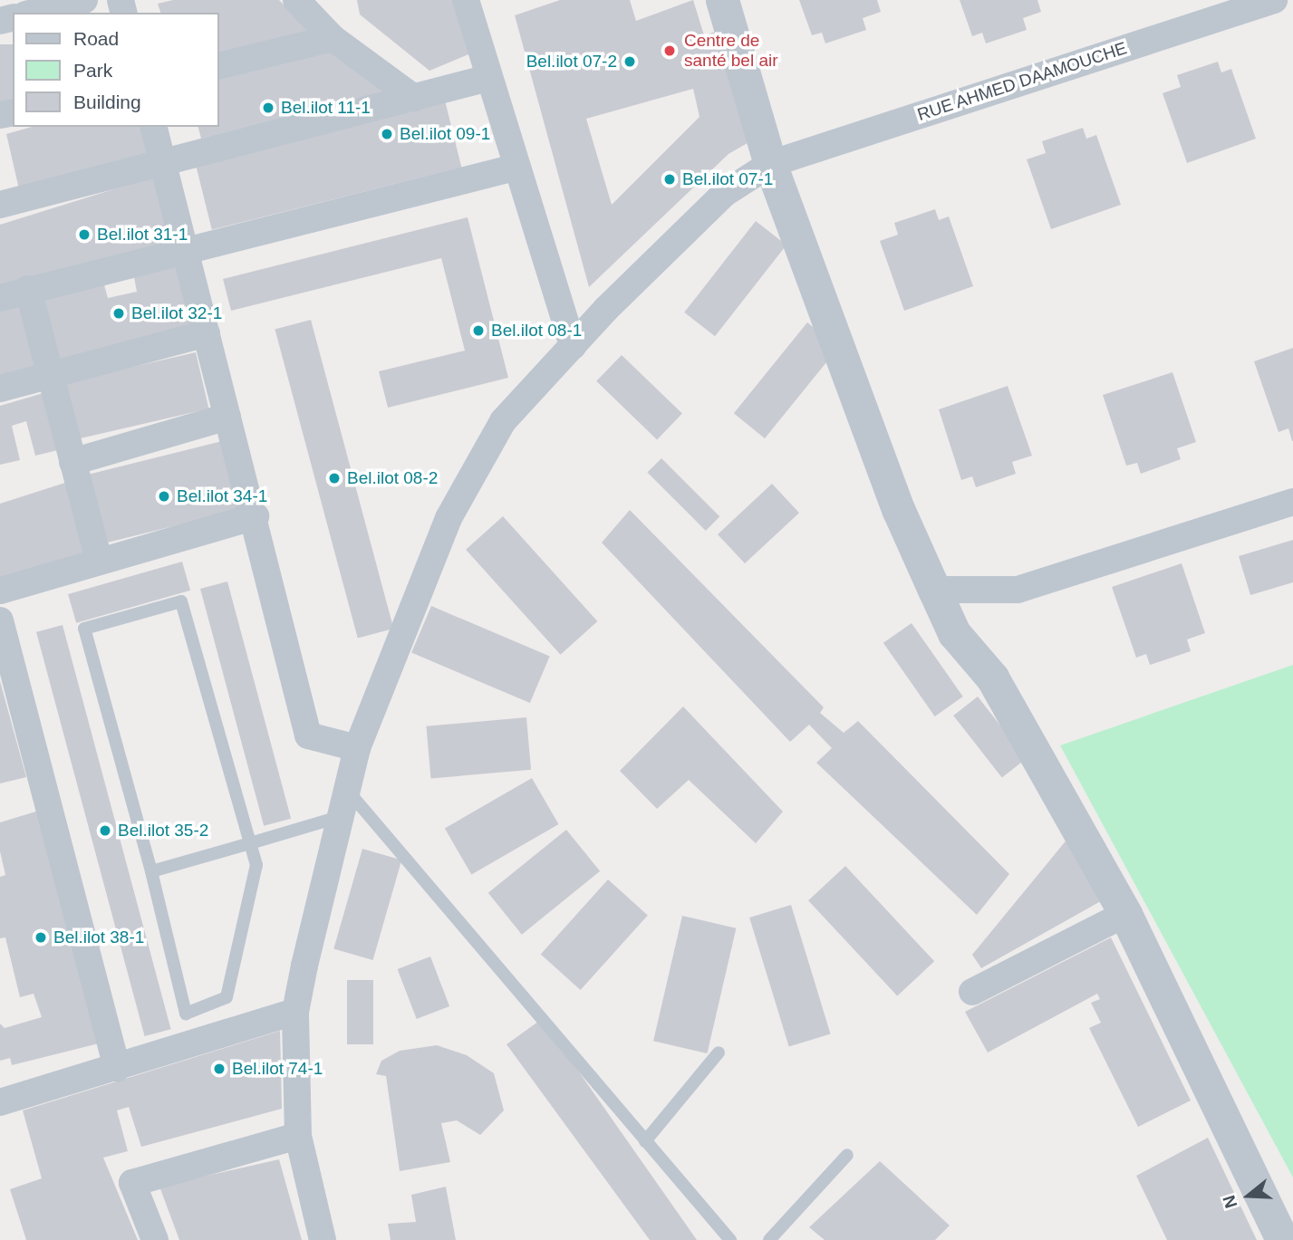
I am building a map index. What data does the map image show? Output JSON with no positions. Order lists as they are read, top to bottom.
{
  "streets": {
    "street": ["RUE AHMED DAAMOUCHE"]
  },
  "places": [
    "Centre de santé bel air",
    "Bel.ilot 07-2",
    "Bel.ilot 11-1",
    "Bel.ilot 09-1",
    "Bel.ilot 07-1",
    "Bel.ilot 31-1",
    "Bel.ilot 32-1",
    "Bel.ilot 08-1",
    "Bel.ilot 08-2",
    "Bel.ilot 34-1",
    "Bel.ilot 35-2",
    "Bel.ilot 38-1",
    "Bel.ilot 74-1"
  ],
  "legend": ["Road", "Park", "Building"],
  "north": "left"
}
